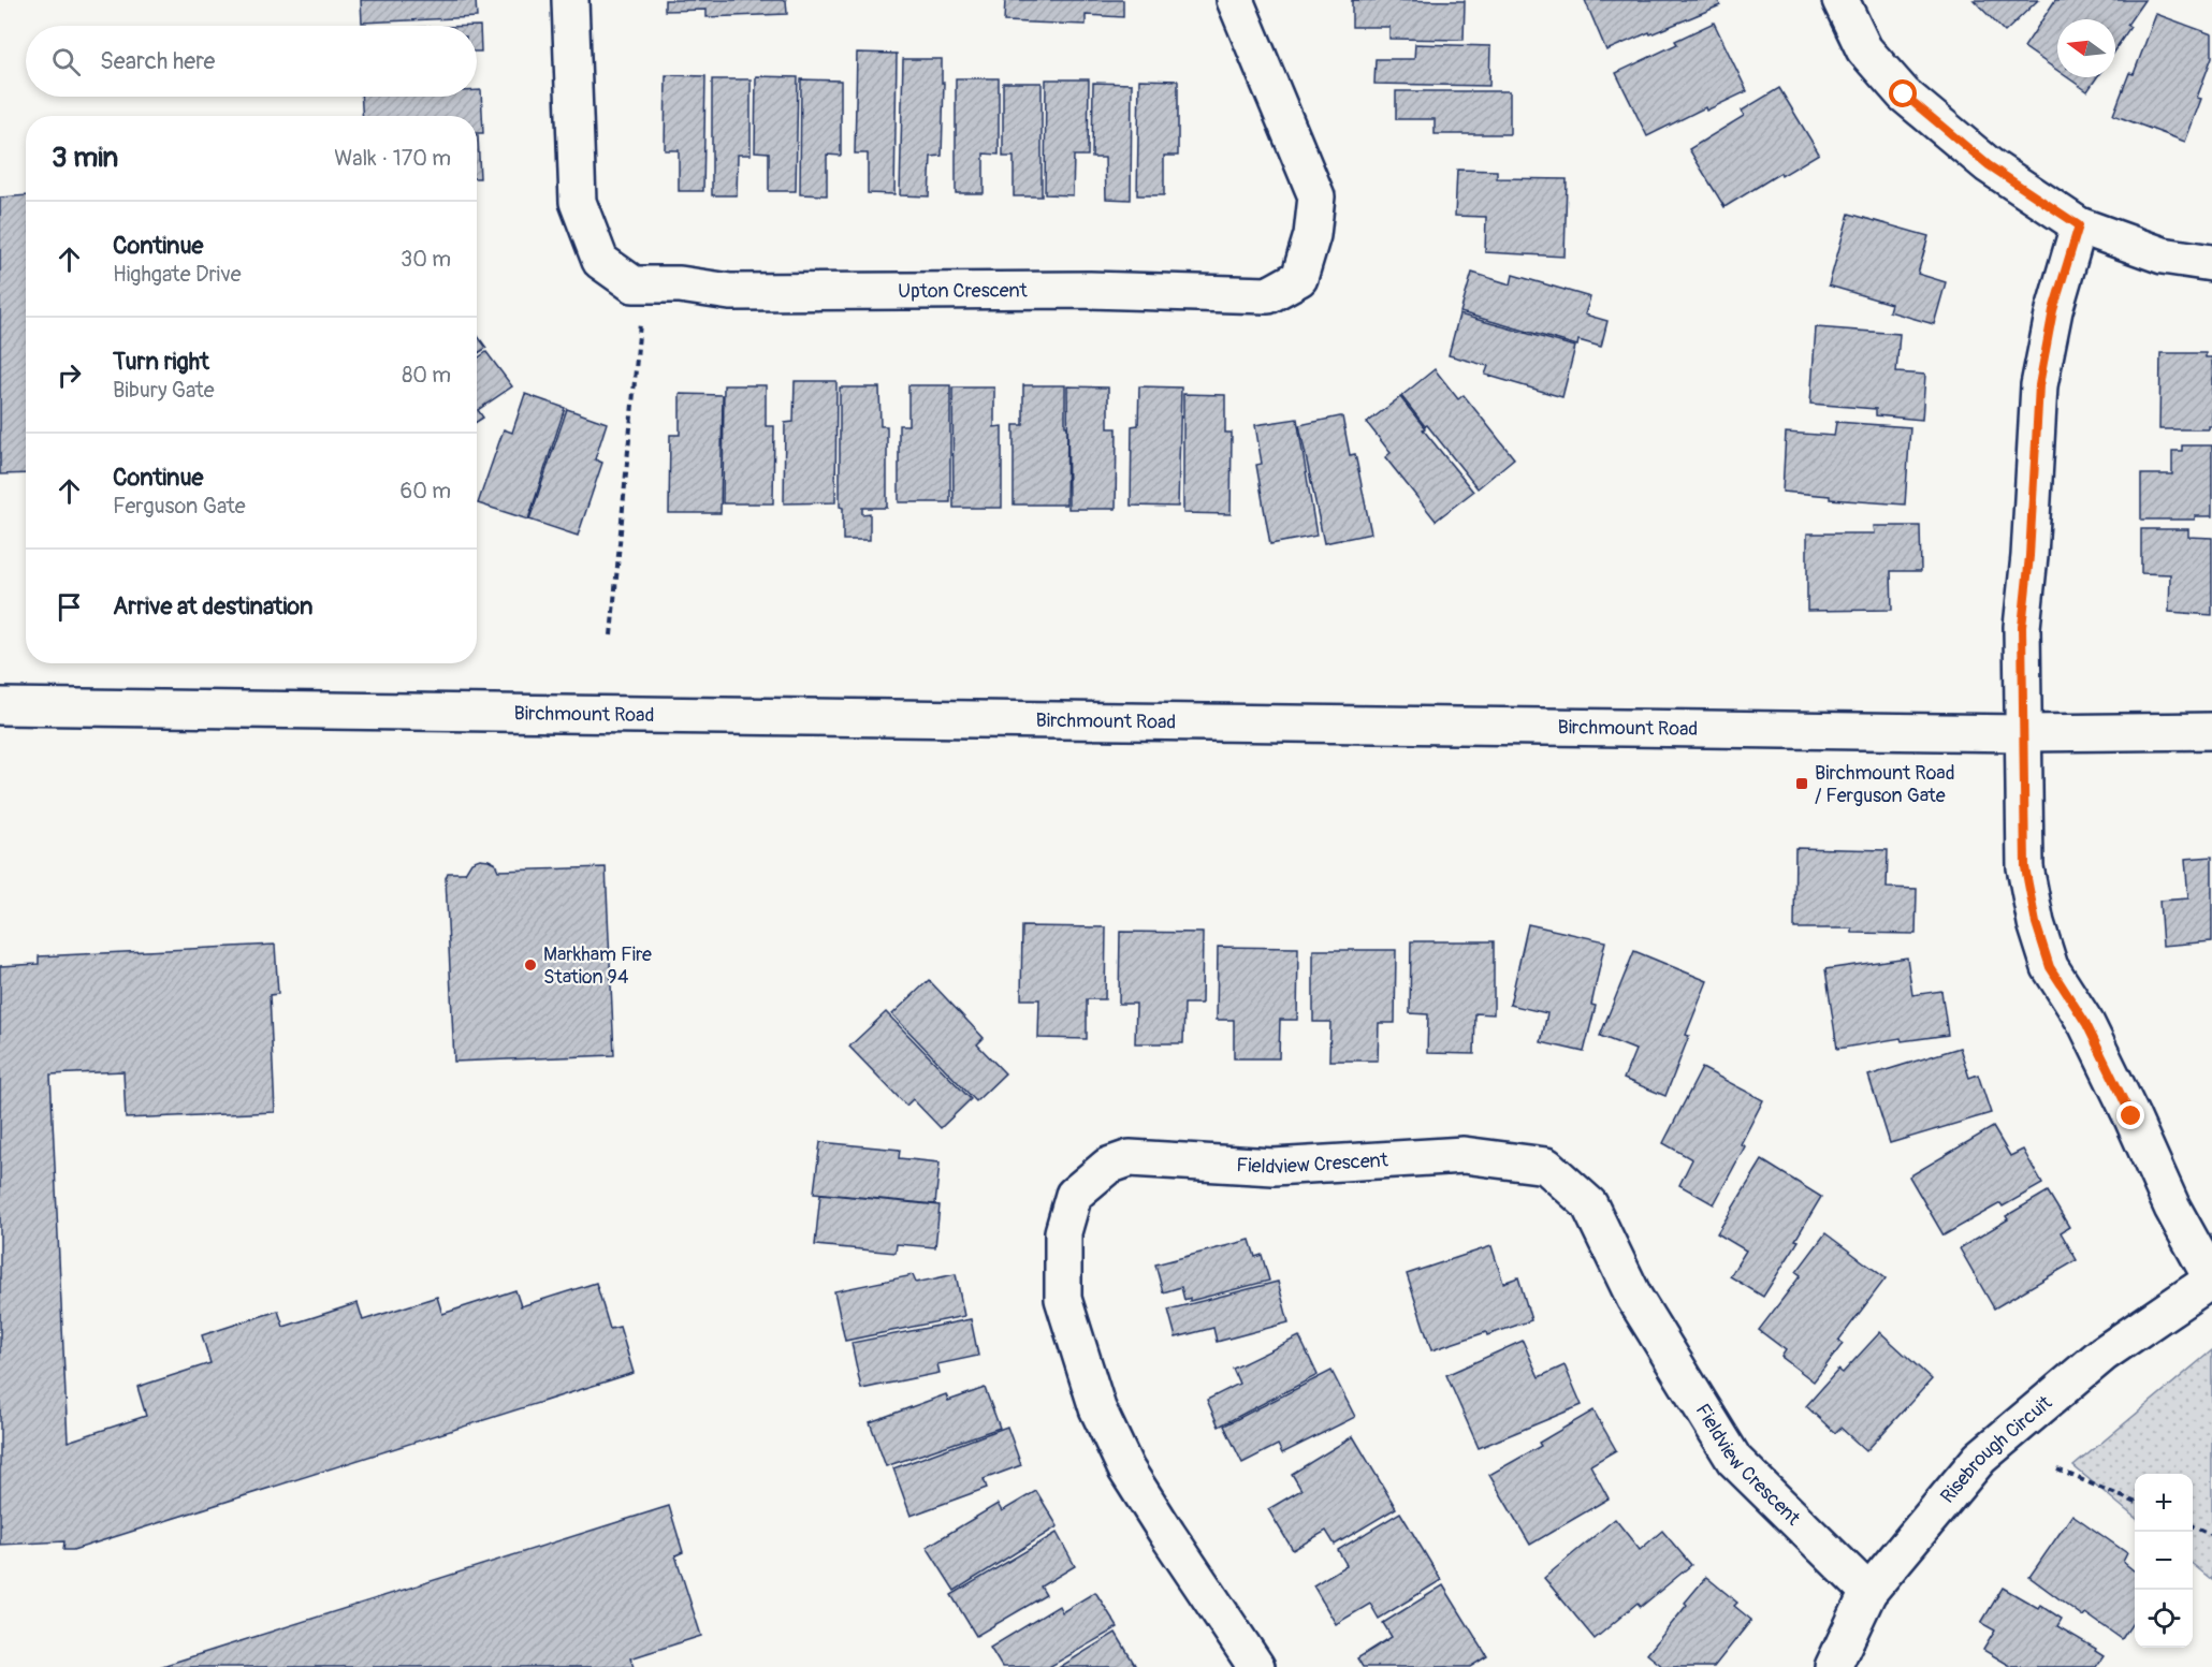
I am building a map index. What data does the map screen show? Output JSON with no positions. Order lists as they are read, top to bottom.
{
  "streets": {
    "street": [
      "Upton Crescent",
      "Birchmount Road",
      "Fieldview Crescent",
      "Risebrough Circuit"
    ]
  },
  "crossings": [
    ["Fieldview Crescent", "Risebrough Circuit"]
  ],
  "places": {
    "transit": ["Birchmount Road / Ferguson Gate"],
    "other": ["Markham Fire Station 94"]
  },
  "north": "left",
  "page": {
    "search": "Search here",
    "heading": ["3 min", "Walk · 170 m"],
    "list": [
      ["Continue", "Highgate Drive", "30 m"],
      ["Turn right", "Bibury Gate", "80 m"],
      ["Continue", "Ferguson Gate", "60 m"],
      "Arrive at destination"
    ],
    "map_buttons": ["+", "−"]
  }
}
